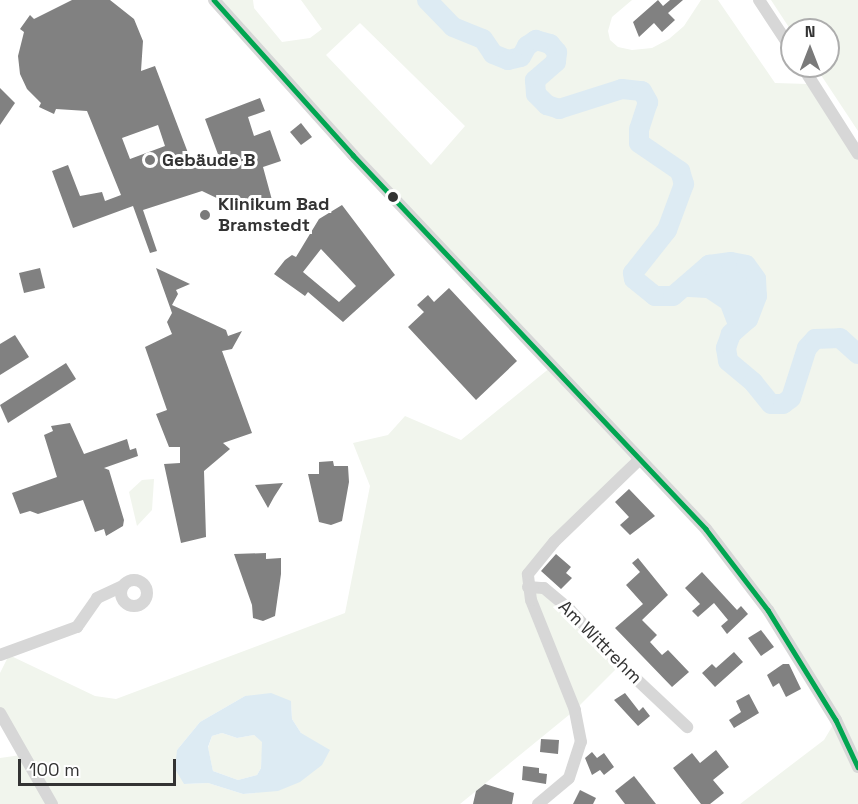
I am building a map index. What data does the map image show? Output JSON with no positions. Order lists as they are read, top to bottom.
{
  "streets": {
    "street": ["Am Wittrehm"]
  },
  "places": ["Gebäude B", "Klinikum Bad Bramstedt"],
  "scale_bar": "100 m",
  "north": "top"
}
